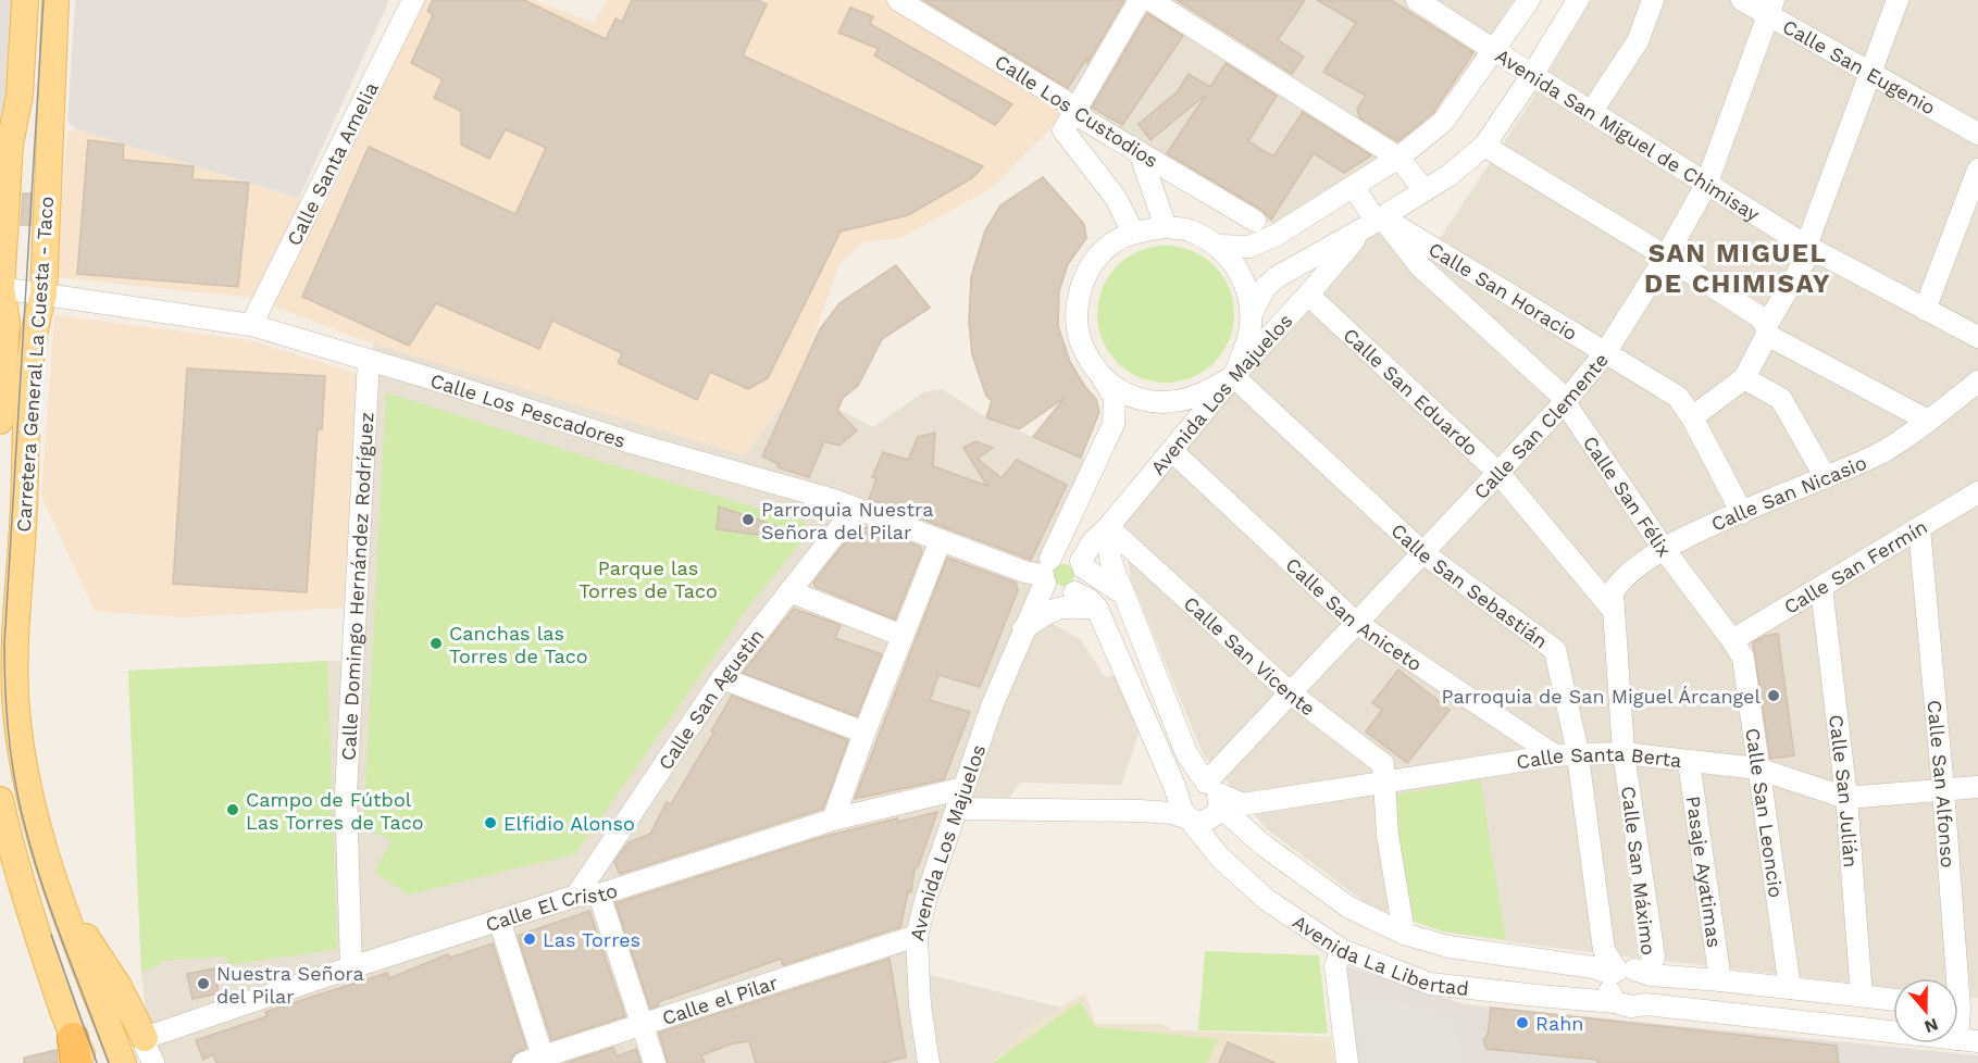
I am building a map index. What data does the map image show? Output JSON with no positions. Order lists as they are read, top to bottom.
{
  "streets": {
    "main road": ["Carretera General La Cuesta - Taco"],
    "street": [
      "Calle San Eugenio",
      "Calle Los Custodios",
      "Avenida San Miguel de Chimisay",
      "Calle Santa Amelia",
      "Calle San Horacio",
      "Calle San Eduardo",
      "Avenida Los Majuelos",
      "Calle Los Pescadores",
      "Calle San Clemente",
      "Calle San Nicasio",
      "Calle San Félix",
      "Calle San Fermín",
      "Calle San Sebastián",
      "Calle Domingo Hernández Rodríguez",
      "Calle San Aniceto",
      "Calle San Vicente",
      "Calle San Agustìn",
      "Calle Santa Berta",
      "Calle San Alfonso",
      "Calle San Julián",
      "Calle San Leoncio",
      "Calle San Máximo",
      "Pasaje Ayatimas",
      "Calle El Cristo",
      "Avenida La Libertad",
      "Calle el Pilar"
    ]
  },
  "crossings": [
    ["Calle San Eugenio", "Calle San Clemente"],
    ["Avenida San Miguel de Chimisay", "Avenida Los Majuelos"],
    ["Avenida San Miguel de Chimisay", "Calle San Clemente"],
    ["Calle Santa Amelia", "Calle Los Pescadores"],
    ["Calle San Horacio", "Avenida Los Majuelos"],
    ["Calle San Horacio", "Calle San Clemente"],
    ["Calle San Horacio", "Calle San Nicasio"],
    ["Calle San Horacio", "Calle San Félix"],
    ["Carretera General La Cuesta - Taco", "Calle Los Pescadores"],
    ["Calle San Eduardo", "Avenida Los Majuelos"],
    ["Calle San Eduardo", "Calle San Clemente"],
    ["Calle San Eduardo", "Calle San Nicasio"],
    ["Calle San Eduardo", "Calle San Máximo"],
    ["Avenida Los Majuelos", "Calle Los Pescadores"],
    ["Avenida Los Majuelos", "Calle San Félix"],
    ["Avenida Los Majuelos", "Calle San Sebastián"],
    ["Avenida Los Majuelos", "Calle San Aniceto"],
    ["Avenida Los Majuelos", "Calle San Vicente"],
    ["Avenida Los Majuelos", "Calle El Cristo"],
    ["Avenida Los Majuelos", "Avenida La Libertad"],
    ["Avenida Los Majuelos", "Calle el Pilar"],
    ["Calle Los Pescadores", "Calle Domingo Hernández Rodríguez"],
    ["Calle Los Pescadores", "Calle San Agustìn"],
    ["Calle San Clemente", "Calle San Félix"],
    ["Calle San Clemente", "Calle San Sebastián"],
    ["Calle San Clemente", "Calle San Aniceto"],
    ["Calle San Clemente", "Calle San Vicente"],
    ["Calle San Clemente", "Calle Santa Berta"],
    ["Calle San Clemente", "Calle El Cristo"],
    ["Calle San Clemente", "Avenida La Libertad"],
    ["Calle San Nicasio", "Calle San Félix"],
    ["Calle San Nicasio", "Calle San Máximo"],
    ["Calle San Félix", "Calle San Fermín"],
    ["Calle San Félix", "Calle San Leoncio"],
    ["Calle San Fermín", "Calle San Alfonso"],
    ["Calle San Fermín", "Calle San Julián"],
    ["Calle San Fermín", "Calle San Leoncio"],
    ["Calle San Sebastián", "Calle Santa Berta"],
    ["Calle San Sebastián", "Calle San Máximo"],
    ["Calle San Sebastián", "Avenida La Libertad"],
    ["Calle Domingo Hernández Rodríguez", "Calle El Cristo"],
    ["Calle San Aniceto", "Calle Santa Berta"],
    ["Calle San Vicente", "Calle Santa Berta"],
    ["Calle San Vicente", "Avenida La Libertad"],
    ["Calle San Agustìn", "Calle El Cristo"],
    ["Calle Santa Berta", "Calle San Alfonso"],
    ["Calle Santa Berta", "Calle San Julián"],
    ["Calle Santa Berta", "Calle San Leoncio"],
    ["Calle Santa Berta", "Calle San Máximo"],
    ["Calle Santa Berta", "Pasaje Ayatimas"],
    ["Calle Santa Berta", "Calle El Cristo"],
    ["Calle Santa Berta", "Avenida La Libertad"],
    ["Calle San Máximo", "Avenida La Libertad"],
    ["Calle El Cristo", "Avenida La Libertad"]
  ],
  "districts": ["SAN MIGUEL DE CHIMISAY"],
  "parks": ["Parque las Torres de Taco"],
  "places": [
    "Parroquia Nuestra Señora del Pilar",
    "Canchas las Torres de Taco",
    "Parroquia de San Miguel Árcangel",
    "Campo de Fútbol Las Torres de Taco",
    "Elfidio Alonso",
    "Las Torres",
    "Nuestra Señora del Pilar",
    "Rahn"
  ],
  "north": "bottom"
}
